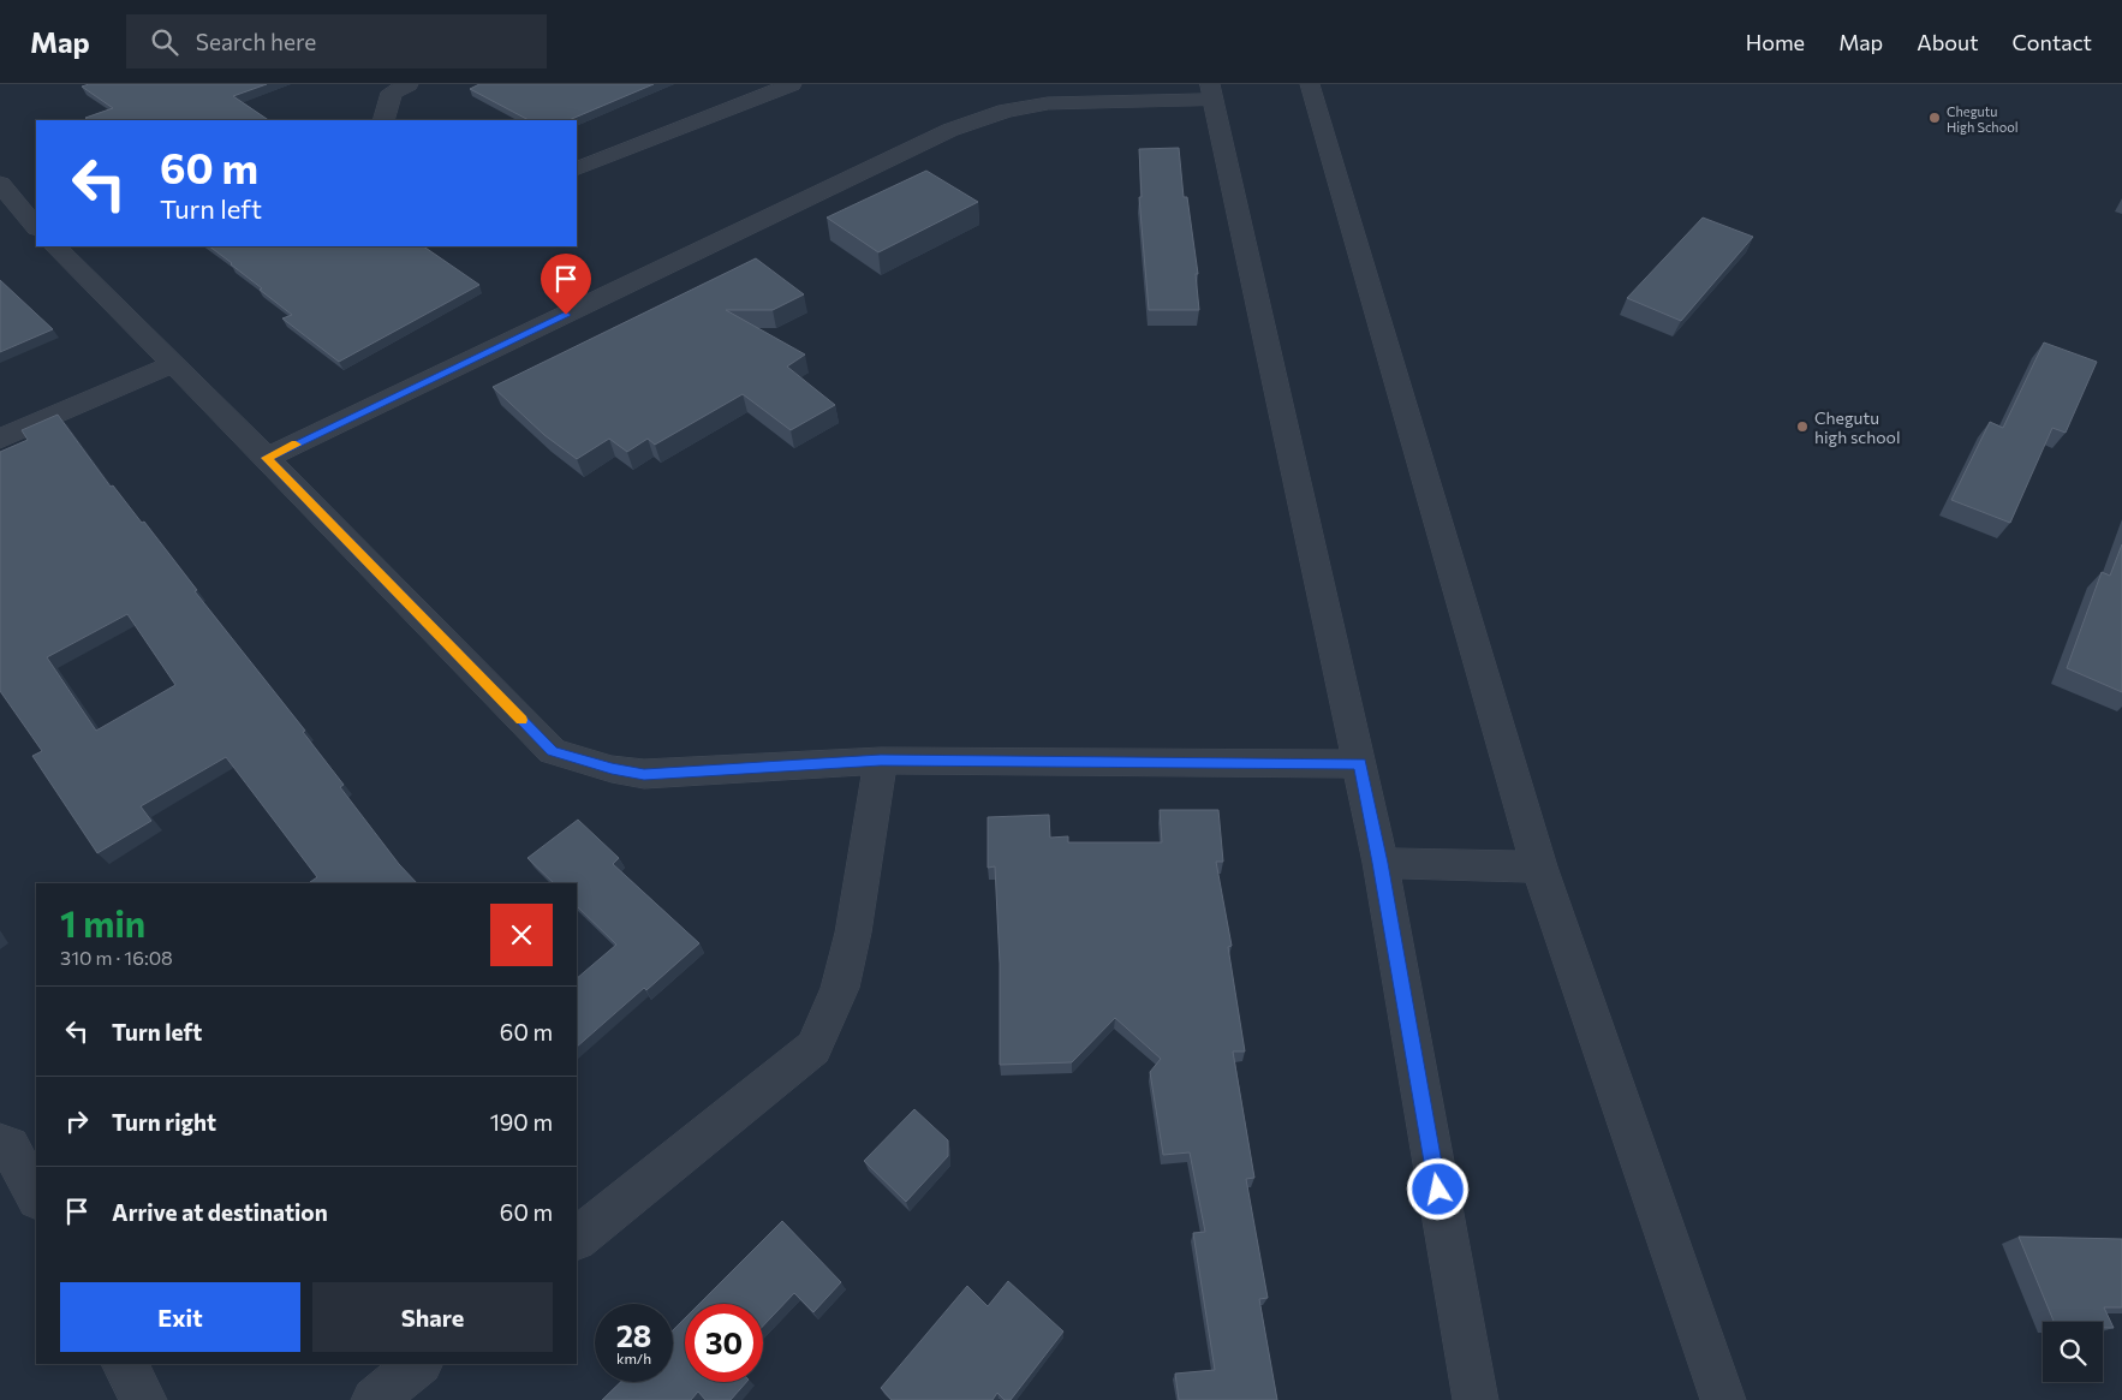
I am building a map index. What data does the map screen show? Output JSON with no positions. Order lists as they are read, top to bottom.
{
  "places": ["Chegutu High School", "Chegutu high school"],
  "page": {
    "header": "Map",
    "search": "Search here",
    "nav": [
      "Home",
      "Map",
      "About",
      "Contact"
    ],
    "turn": ["60 m", "Turn left"],
    "heading": ["1 min", "310 m · 16:08"],
    "list": [
      {
        "name": "Turn left",
        "value": "60 m"
      },
      {
        "name": "Turn right",
        "value": "190 m"
      },
      {
        "name": "Arrive at destination",
        "value": "60 m"
      }
    ],
    "buttons": ["Exit", "Share"],
    "speed": "28 km/h",
    "limit": "30"
  }
}
